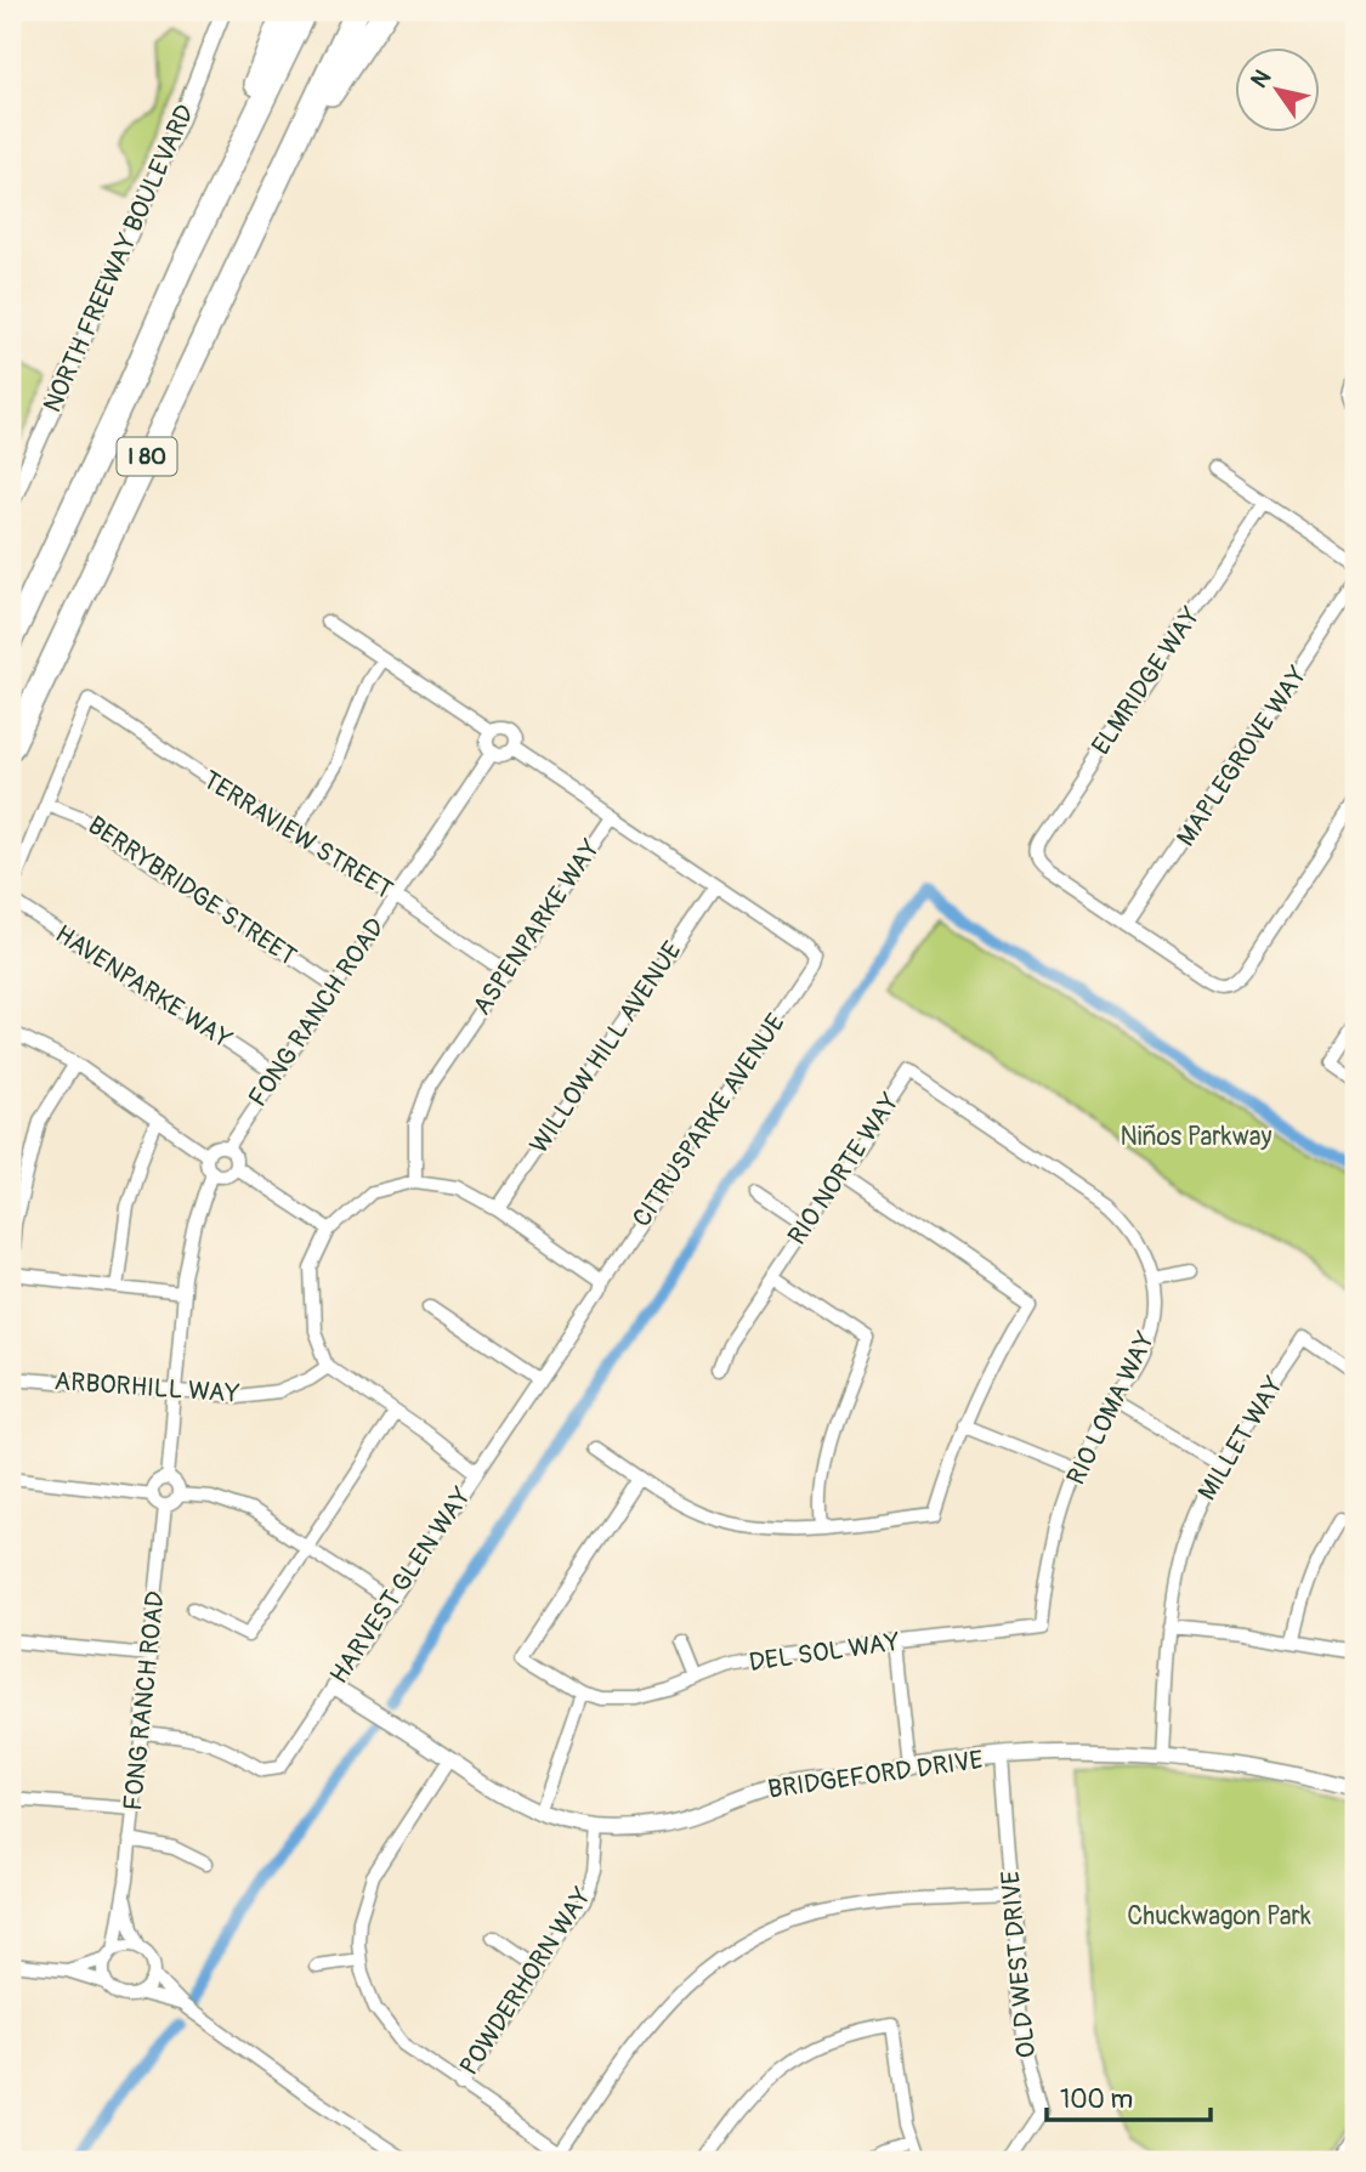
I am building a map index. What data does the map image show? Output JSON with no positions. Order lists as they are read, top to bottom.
{
  "streets": {
    "highway": ["I 80"],
    "street": [
      "NORTH FREEWAY BOULEVARD",
      "ELMRIDGE WAY",
      "MAPLEGROVE WAY",
      "TERRAVIEW STREET",
      "BERRYBRIDGE STREET",
      "ASPENPARKE WAY",
      "HAVENPARKE WAY",
      "FONG RANCH ROAD",
      "WILLOW HILL AVENUE",
      "CITRUSPARKE AVENUE",
      "RIO NORTE WAY",
      "ARBORHILL WAY",
      "RIO LOMA WAY",
      "MILLET WAY",
      "HARVEST GLEN WAY",
      "DEL SOL WAY",
      "BRIDGEFORD DRIVE",
      "OLD WEST DRIVE",
      "POWDERHORN WAY"
    ]
  },
  "crossings": [
    ["ELMRIDGE WAY", "MAPLEGROVE WAY"],
    ["TERRAVIEW STREET", "BERRYBRIDGE STREET"],
    ["TERRAVIEW STREET", "ASPENPARKE WAY"],
    ["TERRAVIEW STREET", "FONG RANCH ROAD"],
    ["BERRYBRIDGE STREET", "FONG RANCH ROAD"],
    ["ASPENPARKE WAY", "FONG RANCH ROAD"],
    ["ASPENPARKE WAY", "WILLOW HILL AVENUE"],
    ["ASPENPARKE WAY", "CITRUSPARKE AVENUE"],
    ["ASPENPARKE WAY", "ARBORHILL WAY"],
    ["ASPENPARKE WAY", "HARVEST GLEN WAY"],
    ["HAVENPARKE WAY", "FONG RANCH ROAD"],
    ["FONG RANCH ROAD", "HARVEST GLEN WAY"],
    ["WILLOW HILL AVENUE", "CITRUSPARKE AVENUE"],
    ["WILLOW HILL AVENUE", "ARBORHILL WAY"],
    ["WILLOW HILL AVENUE", "HARVEST GLEN WAY"],
    ["CITRUSPARKE AVENUE", "ARBORHILL WAY"],
    ["CITRUSPARKE AVENUE", "HARVEST GLEN WAY"],
    ["RIO NORTE WAY", "RIO LOMA WAY"],
    ["ARBORHILL WAY", "HARVEST GLEN WAY"],
    ["RIO LOMA WAY", "DEL SOL WAY"],
    ["MILLET WAY", "BRIDGEFORD DRIVE"],
    ["HARVEST GLEN WAY", "BRIDGEFORD DRIVE"],
    ["BRIDGEFORD DRIVE", "OLD WEST DRIVE"],
    ["BRIDGEFORD DRIVE", "POWDERHORN WAY"]
  ],
  "parks": ["Niños Parkway", "Chuckwagon Park"],
  "scale_bar": "100 m",
  "north": "top left"
}
